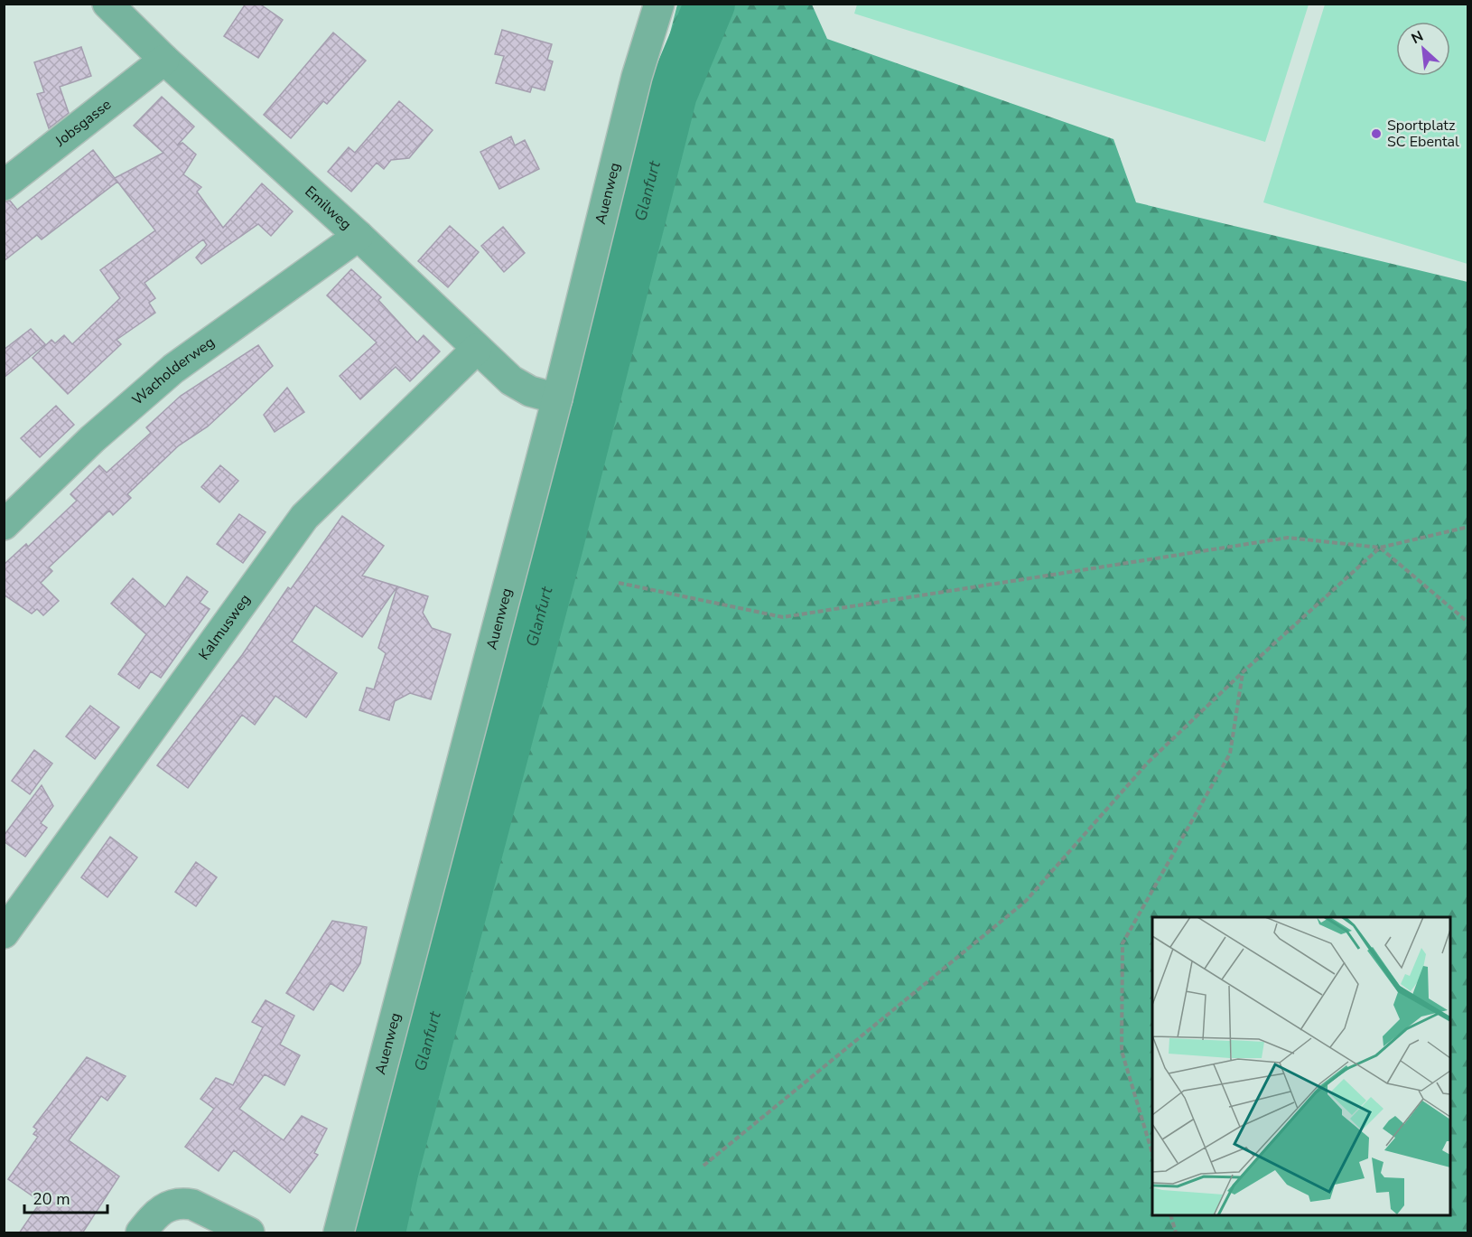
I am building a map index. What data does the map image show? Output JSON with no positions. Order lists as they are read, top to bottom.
{
  "streets": {
    "street": [
      "Jobsgasse",
      "Auenweg",
      "Emilweg",
      "Wacholderweg",
      "Kalmusweg"
    ]
  },
  "crossings": [
    ["Jobsgasse", "Emilweg"],
    ["Auenweg", "Emilweg"],
    ["Emilweg", "Wacholderweg"],
    ["Emilweg", "Kalmusweg"]
  ],
  "water": ["Glanfurt"],
  "places": ["Sportplatz SC Ebental"],
  "scale_bar": "20 m",
  "north": "top left"
}
